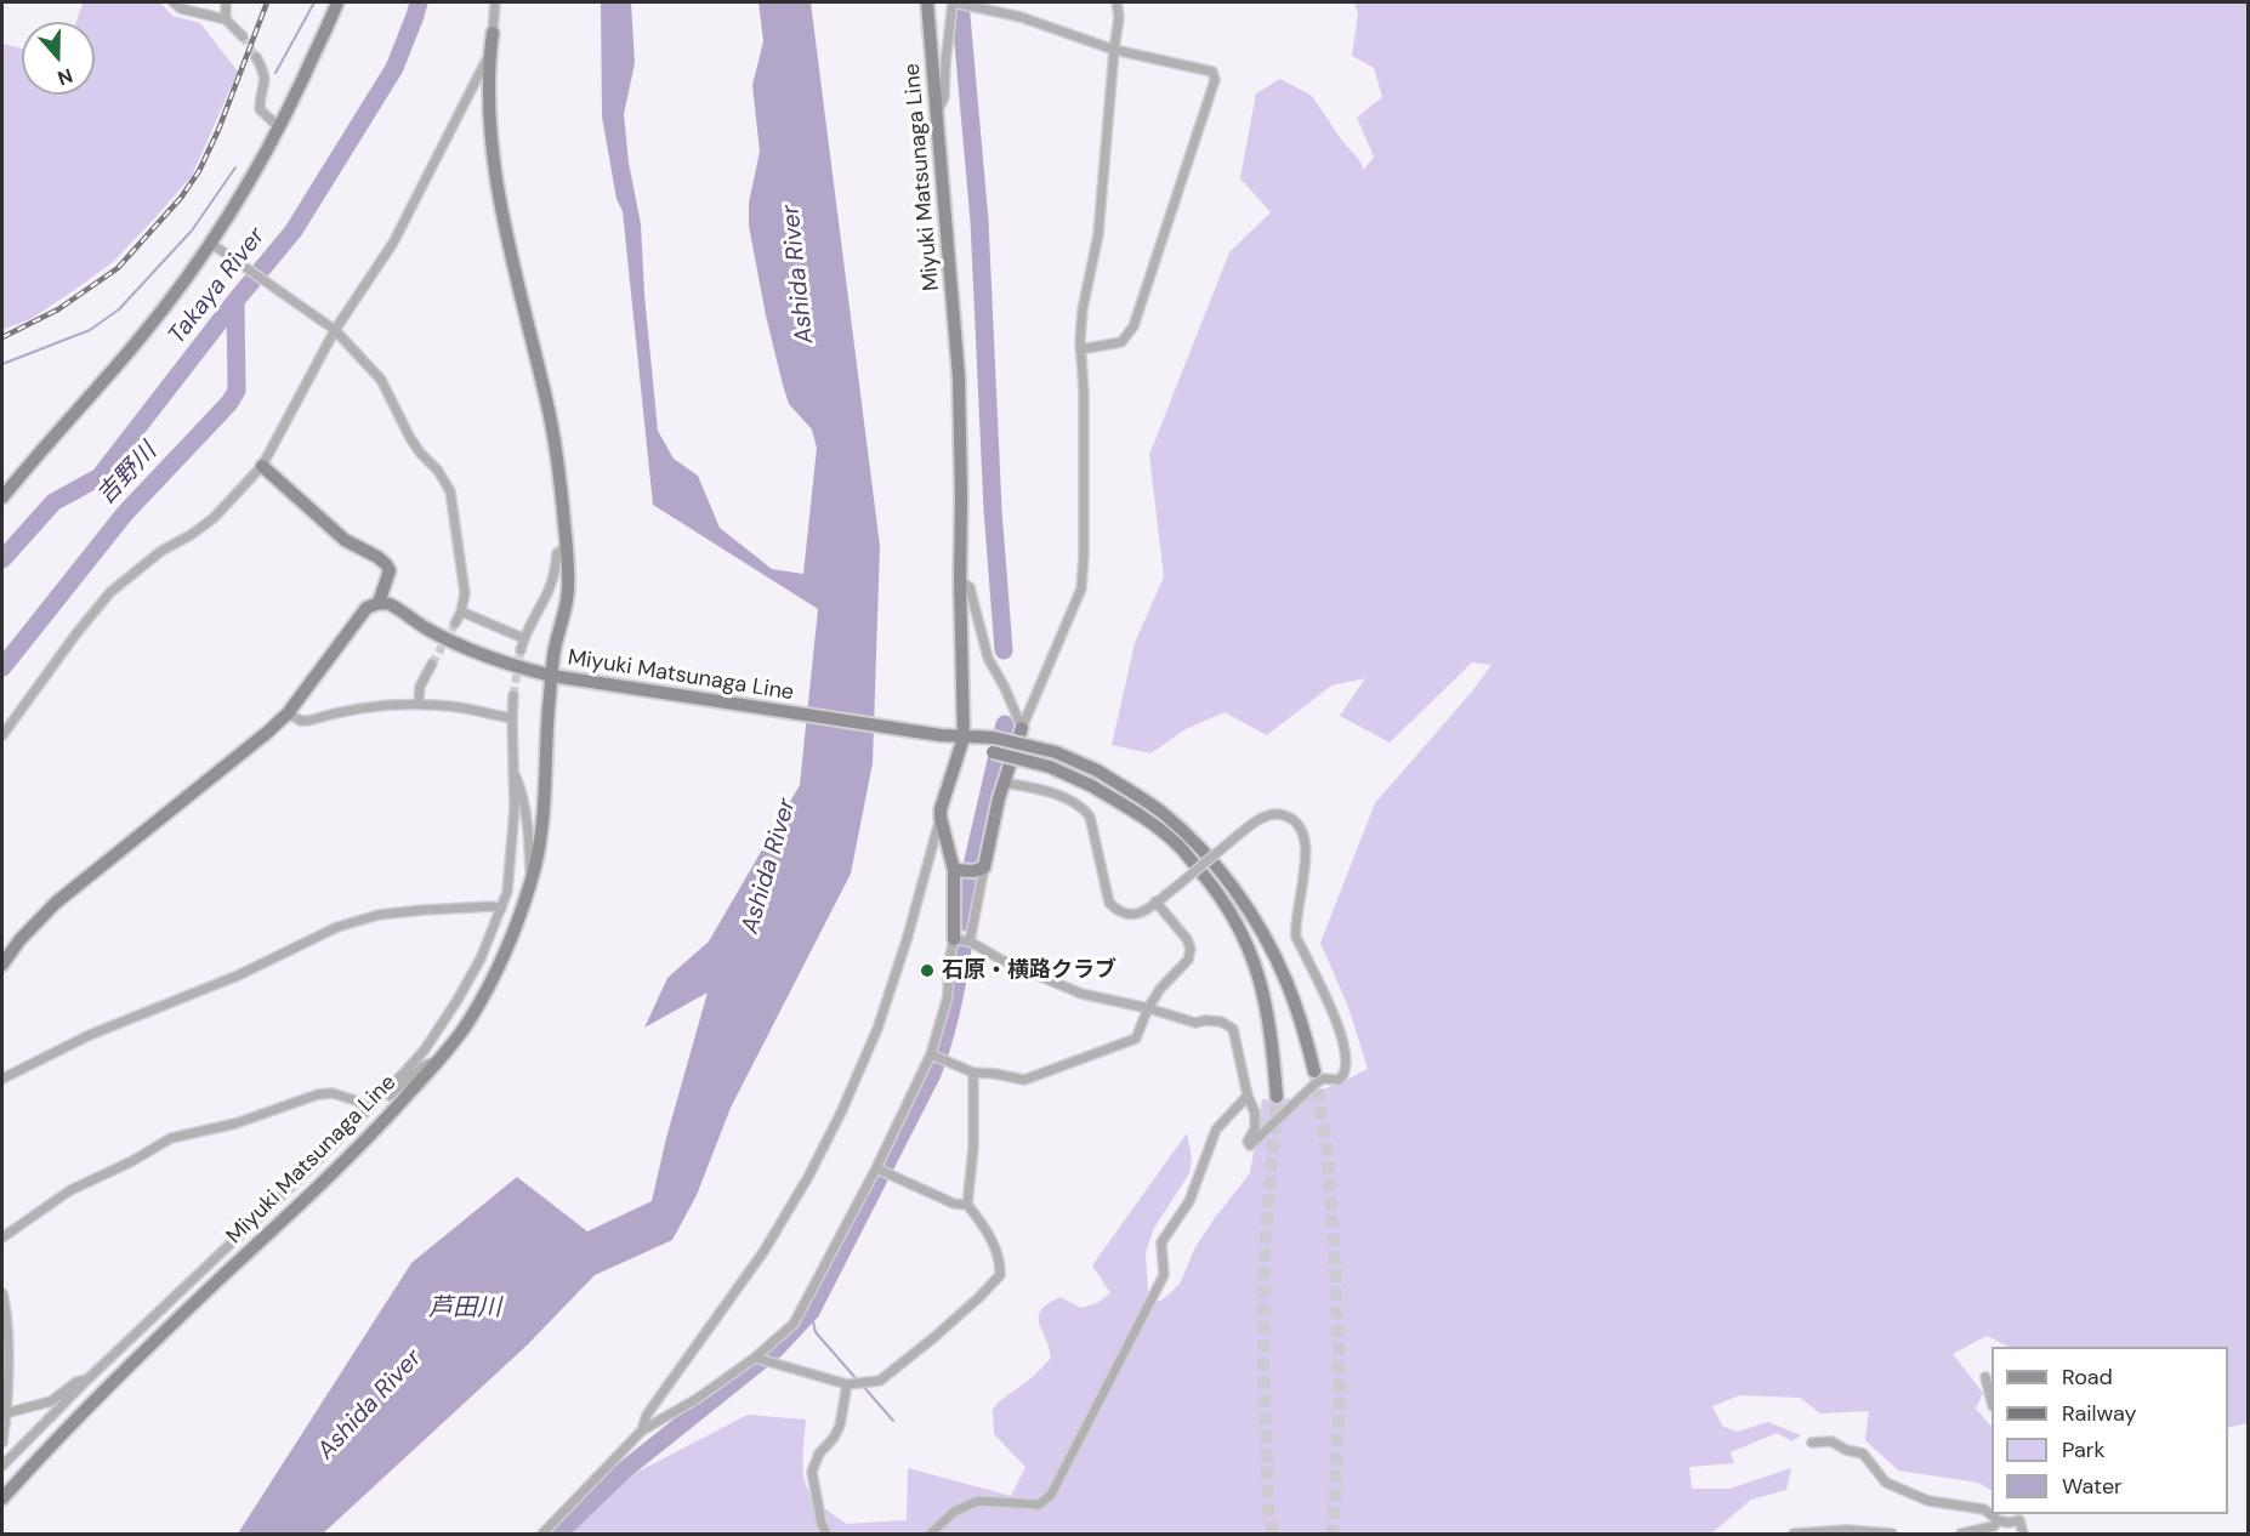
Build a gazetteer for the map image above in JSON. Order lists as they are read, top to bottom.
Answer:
{
  "streets": {
    "main road": ["Miyuki Matsunaga Line"]
  },
  "water": [
    "Ashida River",
    "Takaya River",
    "吉野川",
    "芦田川"
  ],
  "places": ["石原・横路クラブ"],
  "legend": [
    "Road",
    "Railway",
    "Park",
    "Water"
  ],
  "north": "bottom"
}
